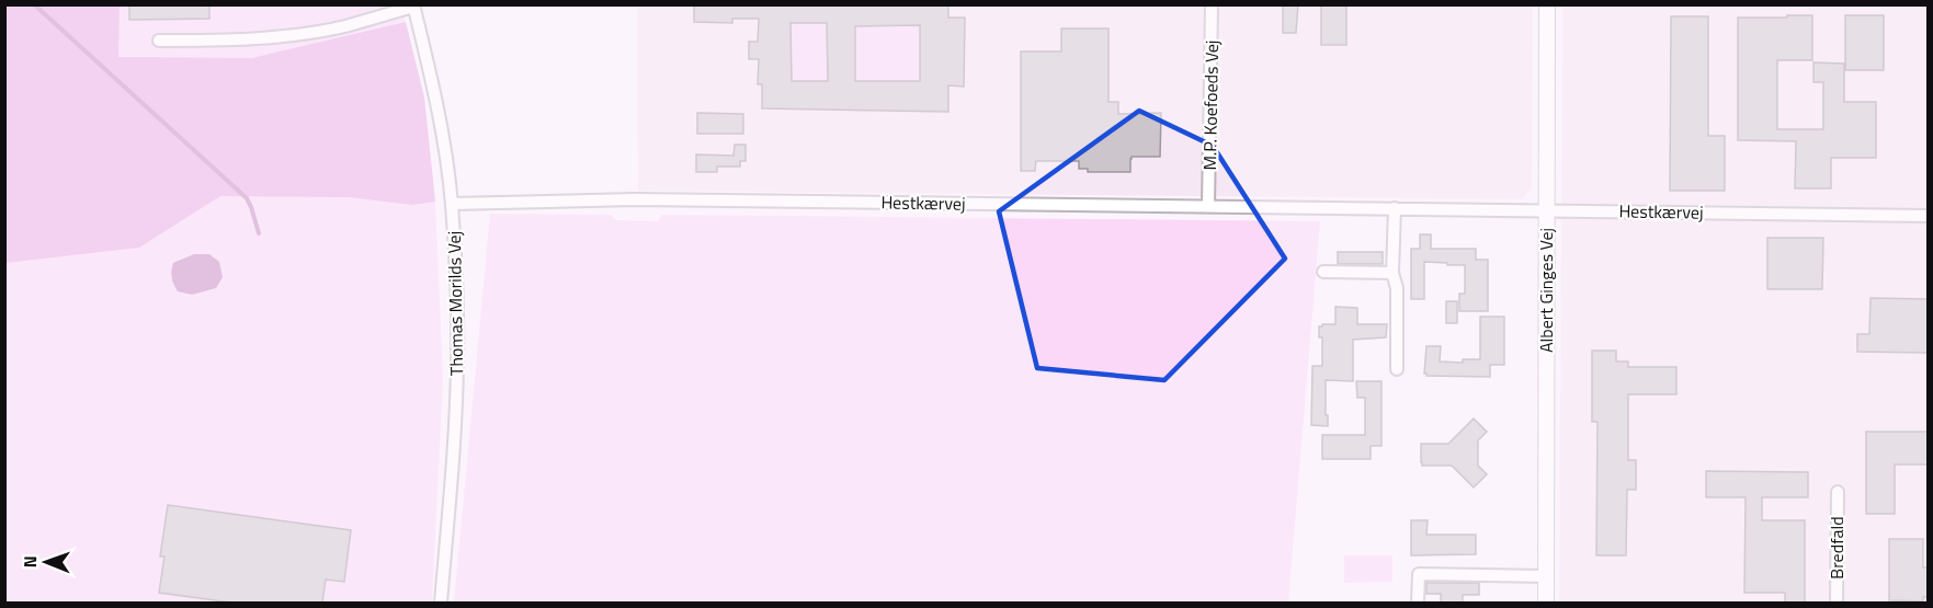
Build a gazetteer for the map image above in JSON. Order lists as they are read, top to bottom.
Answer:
{
  "streets": {
    "street": [
      "M.P. Koefoeds Vej",
      "Hestkærvej",
      "Albert Ginges Vej",
      "Thomas Morilds Vej",
      "Bredfald"
    ]
  },
  "crossings": [
    ["M.P. Koefoeds Vej", "Hestkærvej"],
    ["Hestkærvej", "Albert Ginges Vej"],
    ["Hestkærvej", "Thomas Morilds Vej"]
  ],
  "north": "left"
}
